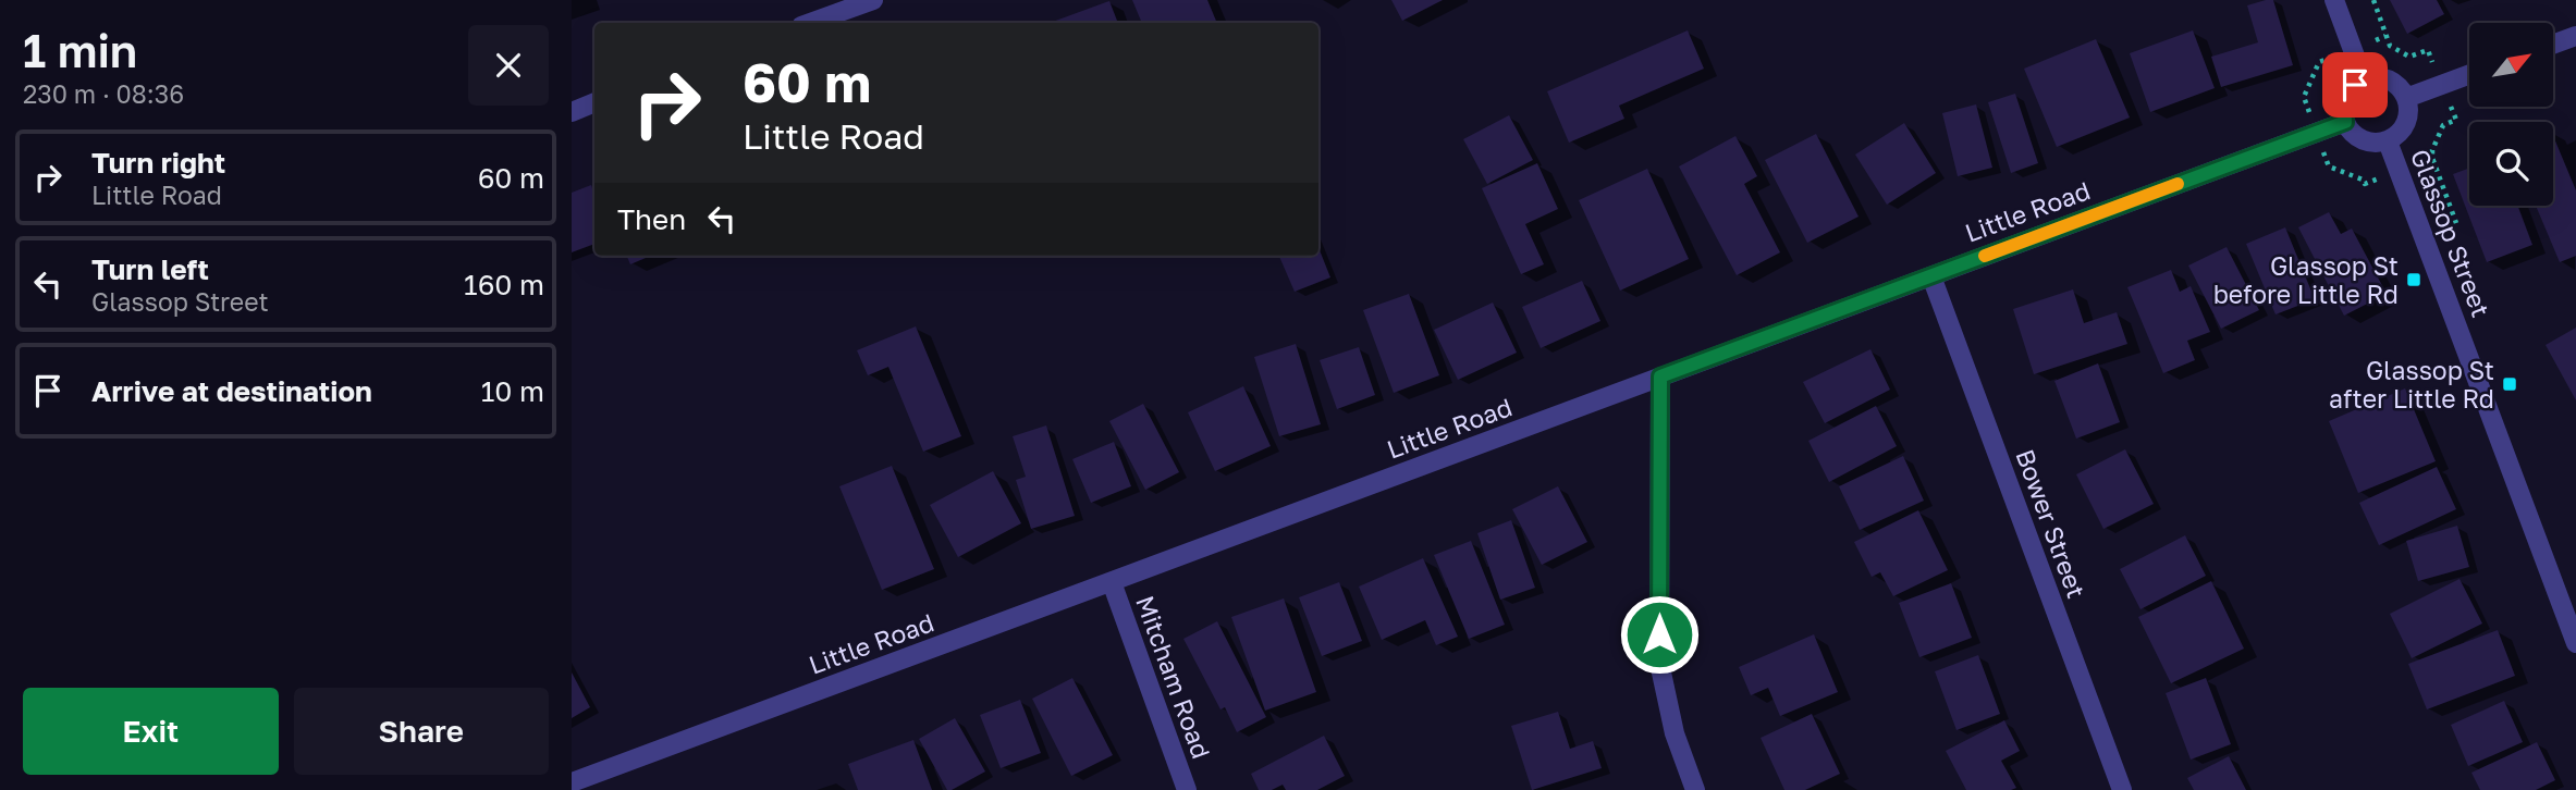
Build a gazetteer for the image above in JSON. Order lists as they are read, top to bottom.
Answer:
{
  "streets": {
    "street": [
      "Little Road",
      "Glassop Street",
      "Bower Street",
      "Mitcham Road"
    ]
  },
  "crossings": [
    ["Little Road", "Glassop Street"],
    ["Little Road", "Bower Street"],
    ["Little Road", "Mitcham Road"]
  ],
  "places": {
    "transit": ["Glassop St before Little Rd", "Glassop St after Little Rd"]
  },
  "north": "top right",
  "page": {
    "heading": ["1 min", "230 m · 08:36"],
    "turn": ["60 m", "Little Road"],
    "list": [
      {
        "name": "Turn right",
        "note": "Little Road",
        "value": "60 m"
      },
      {
        "name": "Turn left",
        "note": "Glassop Street",
        "value": "160 m"
      },
      {
        "name": "Arrive at destination",
        "value": "10 m"
      }
    ],
    "then": "Then",
    "buttons": ["Exit", "Share"]
  }
}
